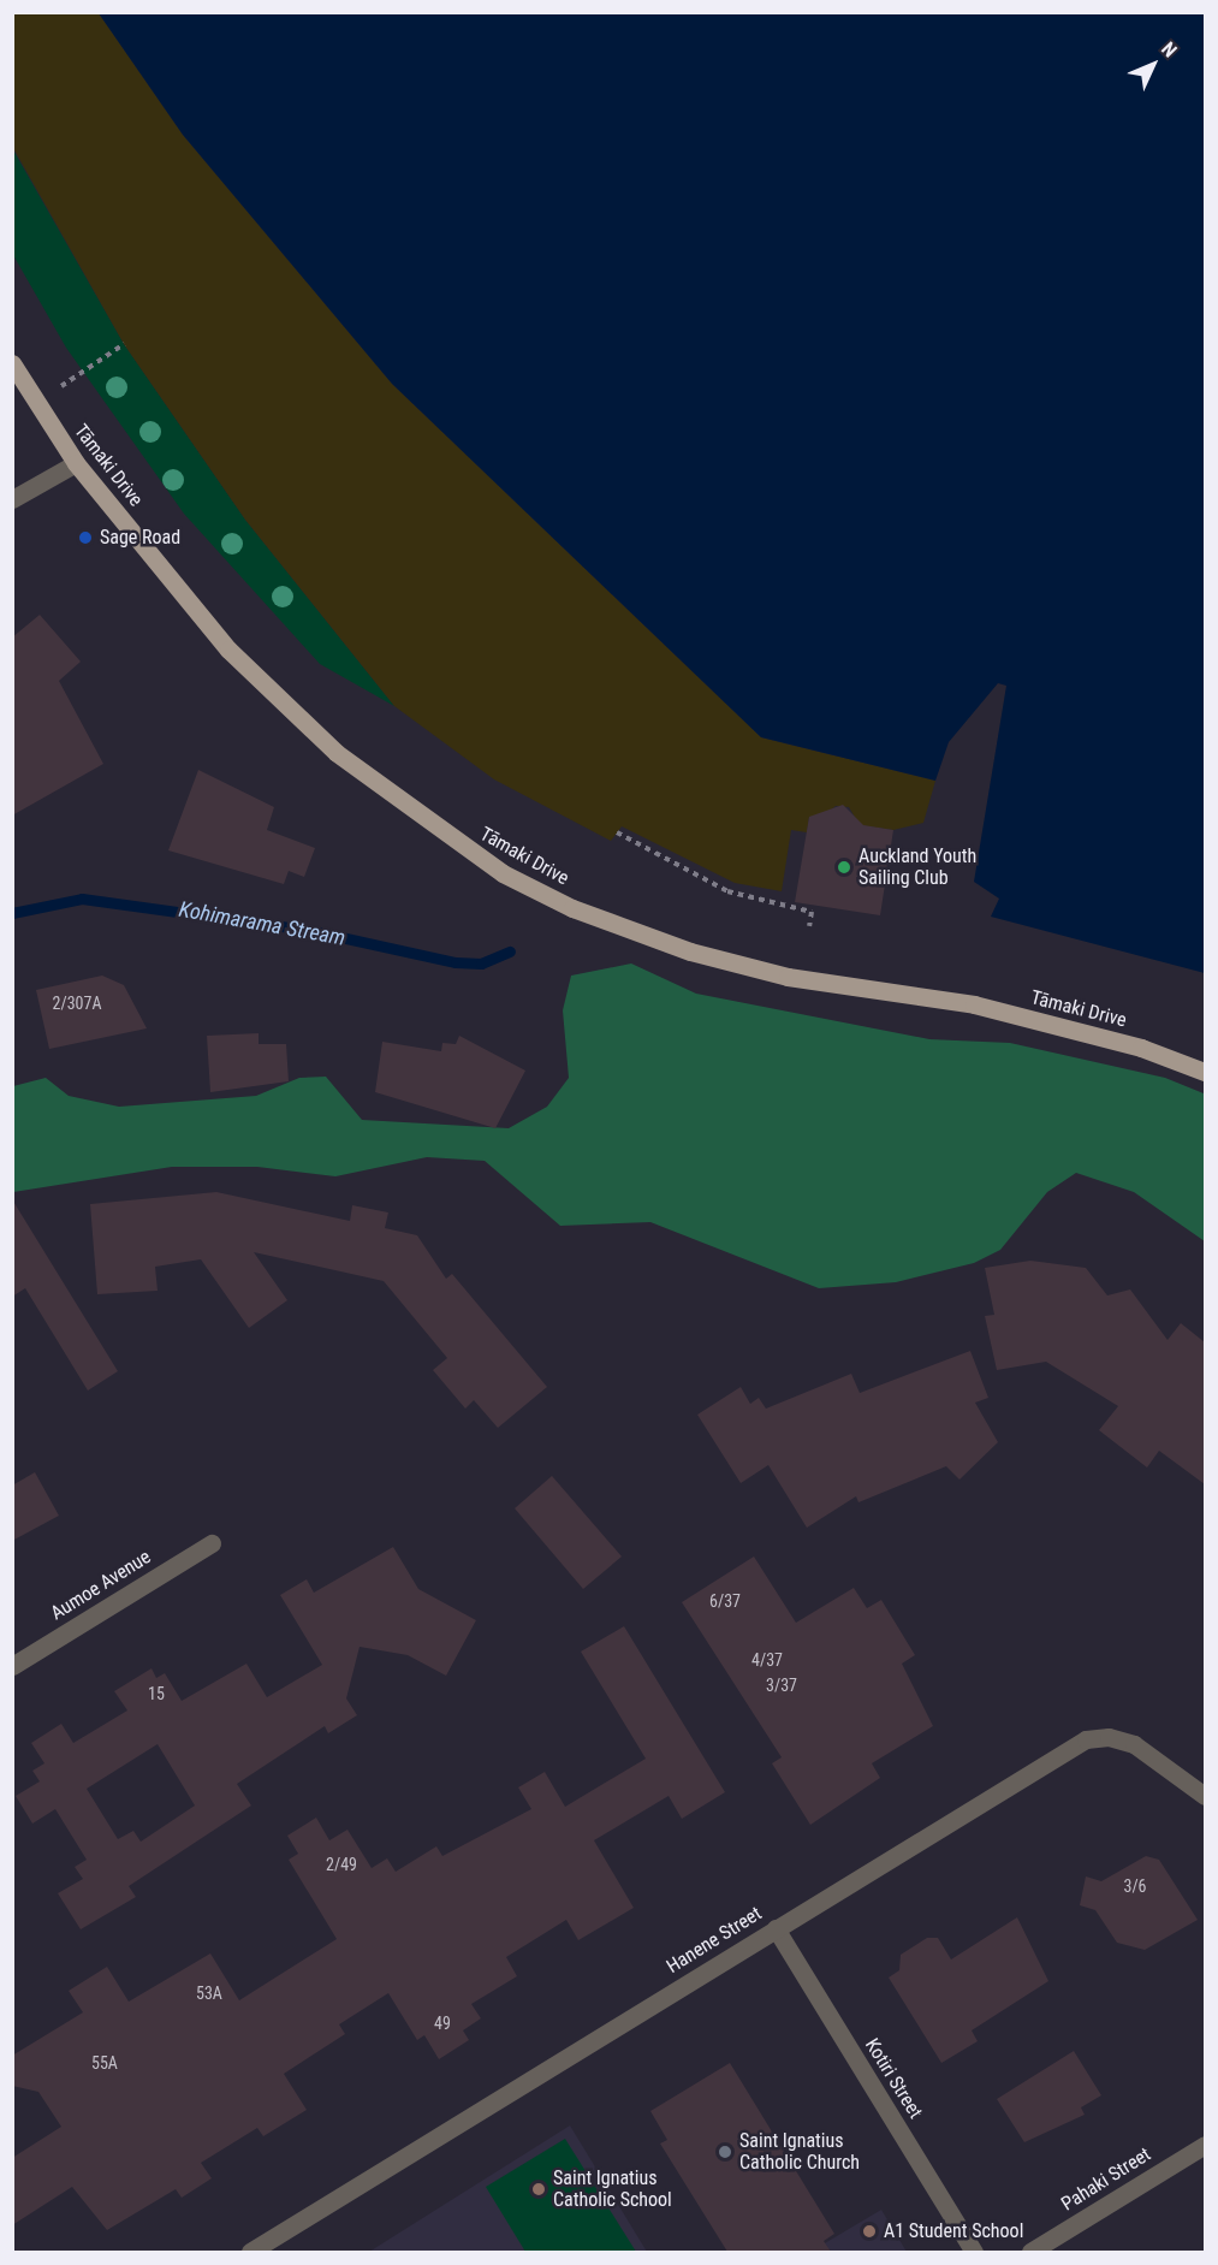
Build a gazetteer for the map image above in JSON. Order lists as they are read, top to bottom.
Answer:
{
  "streets": {
    "main road": ["Tāmaki Drive"],
    "street": [
      "Aumoe Avenue",
      "Hanene Street",
      "Kotiri Street",
      "Pahaki Street"
    ]
  },
  "crossings": [
    ["Hanene Street", "Kotiri Street"]
  ],
  "water": ["Kohimarama Stream"],
  "places": [
    "Sage Road",
    "Auckland Youth Sailing Club",
    "Saint Ignatius Catholic Church",
    "Saint Ignatius Catholic School",
    "A1 Student School"
  ],
  "house_numbers": [
    "2/307A",
    "6/37",
    "4/37",
    "3/37",
    "15",
    "2/49",
    "3/6",
    "53A",
    "49",
    "55A"
  ],
  "north": "top right"
}
